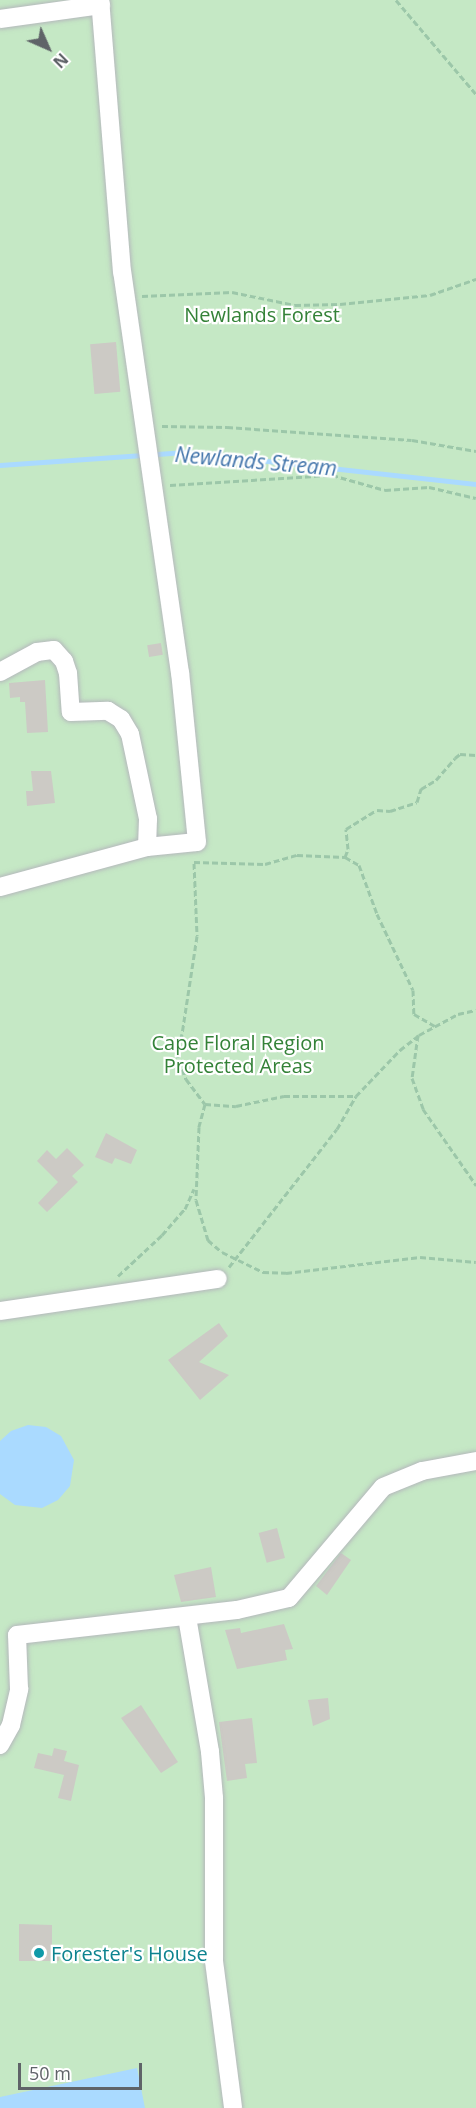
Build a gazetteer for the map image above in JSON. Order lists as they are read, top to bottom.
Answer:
{
  "water": ["Newlands Stream"],
  "parks": ["Newlands Forest", "Cape Floral Region Protected Areas"],
  "places": ["Forester's House"],
  "scale_bar": "50 m",
  "north": "bottom right"
}
